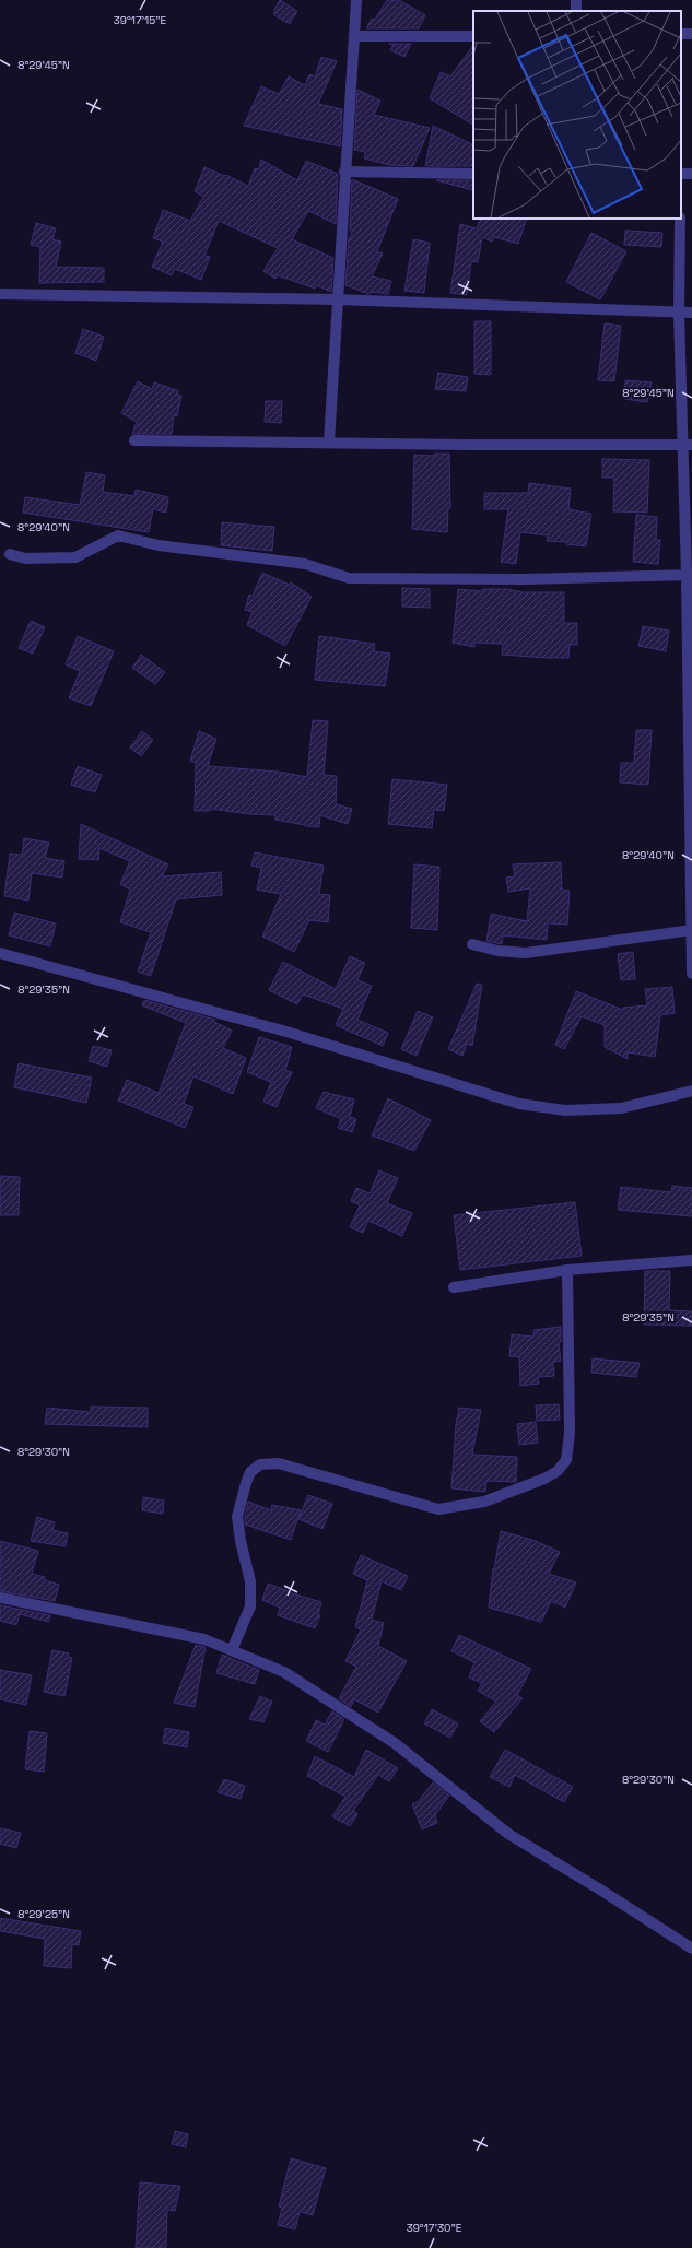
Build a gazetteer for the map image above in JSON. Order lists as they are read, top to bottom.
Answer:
{
  "coordinates": [
    "39°17'15\"E",
    "8°29'45\"N",
    "8°29'40\"N",
    "8°29'35\"N",
    "8°29'30\"N",
    "8°29'25\"N",
    "39°17'30\"E"
  ]
}
